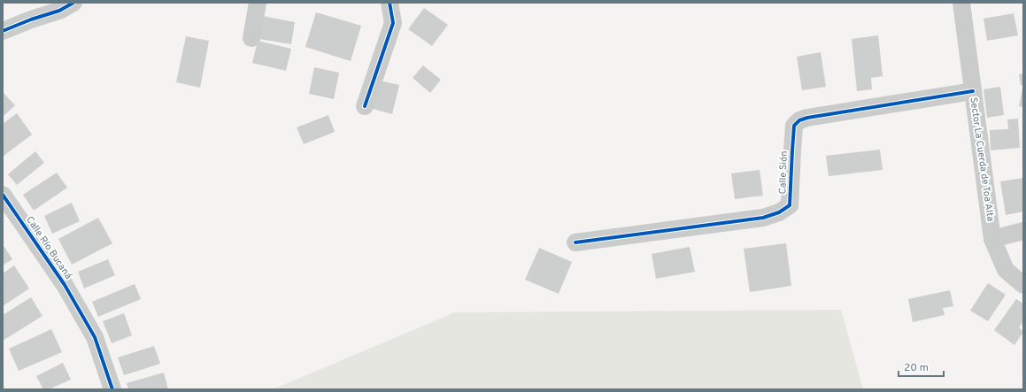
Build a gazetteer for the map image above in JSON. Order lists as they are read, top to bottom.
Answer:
{
  "streets": {
    "street": ["Sector La Cuerda de Toa Alta", "Calle Sión", "Calle Río Bucaná"]
  },
  "crossings": [
    ["Sector La Cuerda de Toa Alta", "Calle Sión"]
  ],
  "scale_bar": "20 m"
}
